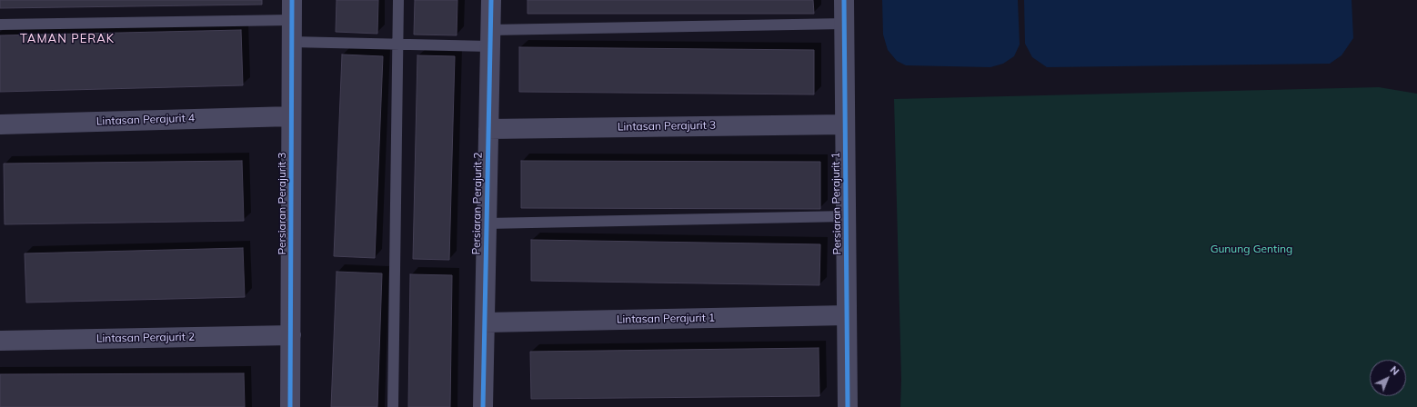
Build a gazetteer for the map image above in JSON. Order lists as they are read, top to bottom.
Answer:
{
  "streets": {
    "street": [
      "Lintasan Perajurit 4",
      "Lintasan Perajurit 3",
      "Persiaran Perajurit 3",
      "Persiaran Perajurit 2",
      "Persiaran Perajurit 1",
      "Lintasan Perajurit 1",
      "Lintasan Perajurit 2"
    ]
  },
  "crossings": [
    ["Lintasan Perajurit 4", "Persiaran Perajurit 3"],
    ["Lintasan Perajurit 3", "Persiaran Perajurit 2"],
    ["Lintasan Perajurit 3", "Persiaran Perajurit 1"],
    ["Persiaran Perajurit 3", "Lintasan Perajurit 2"],
    ["Persiaran Perajurit 2", "Lintasan Perajurit 1"],
    ["Persiaran Perajurit 1", "Lintasan Perajurit 1"]
  ],
  "districts": ["TAMAN PERAK"],
  "parks": ["Gunung Genting"],
  "north": "top right"
}
